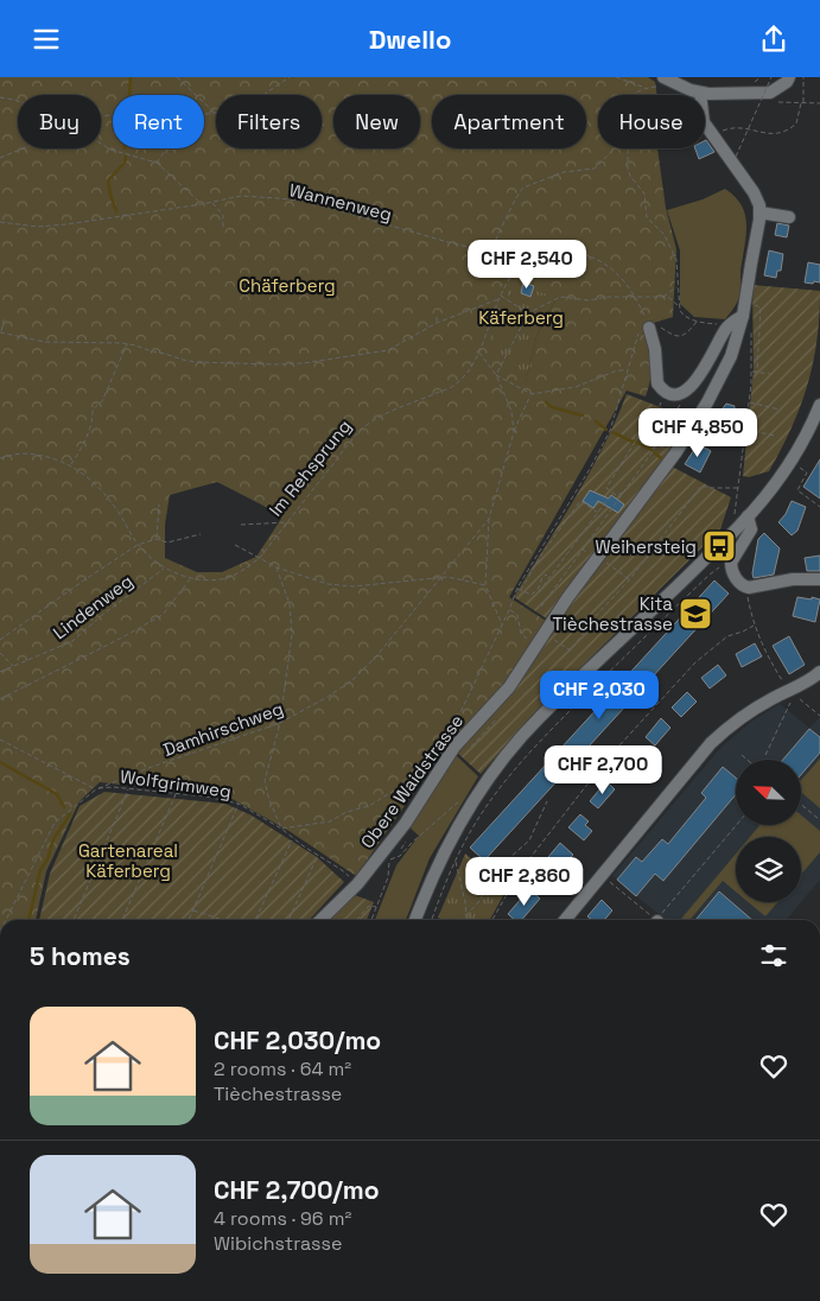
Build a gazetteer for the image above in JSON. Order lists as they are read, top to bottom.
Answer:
{
  "streets": {
    "street": ["Obere Waidstrasse"],
    "path": [
      "Wannenweg",
      "Im Rehsprung",
      "Lindenweg",
      "Damhirschweg",
      "Wolfgrimweg"
    ]
  },
  "crossings": [
    ["Wannenweg", "Im Rehsprung"],
    ["Im Rehsprung", "Lindenweg"],
    ["Im Rehsprung", "Damhirschweg"],
    ["Damhirschweg", "Wolfgrimweg"]
  ],
  "parks": ["Chäferberg", "Käferberg", "Gartenareal Käferberg"],
  "places": {
    "bus stop": ["Weihersteig"],
    "school or university": ["Kita Tièchestrasse"]
  },
  "north": "top left",
  "page": {
    "header": "Dwello",
    "chip": [
      "Buy",
      "Rent",
      "Filters",
      "New",
      "Apartment",
      "House"
    ],
    "price": [
      "CHF 2,540",
      "CHF 4,850",
      "CHF 2,030",
      "CHF 2,700",
      "CHF 2,860"
    ],
    "heading": "5 homes",
    "list": [
      {
        "name": "CHF 2,030/mo",
        "note": "2 rooms · 64 m² · Tièchestrasse"
      },
      {
        "name": "CHF 2,700/mo",
        "note": "4 rooms · 96 m² · Wibichstrasse"
      }
    ]
  }
}
